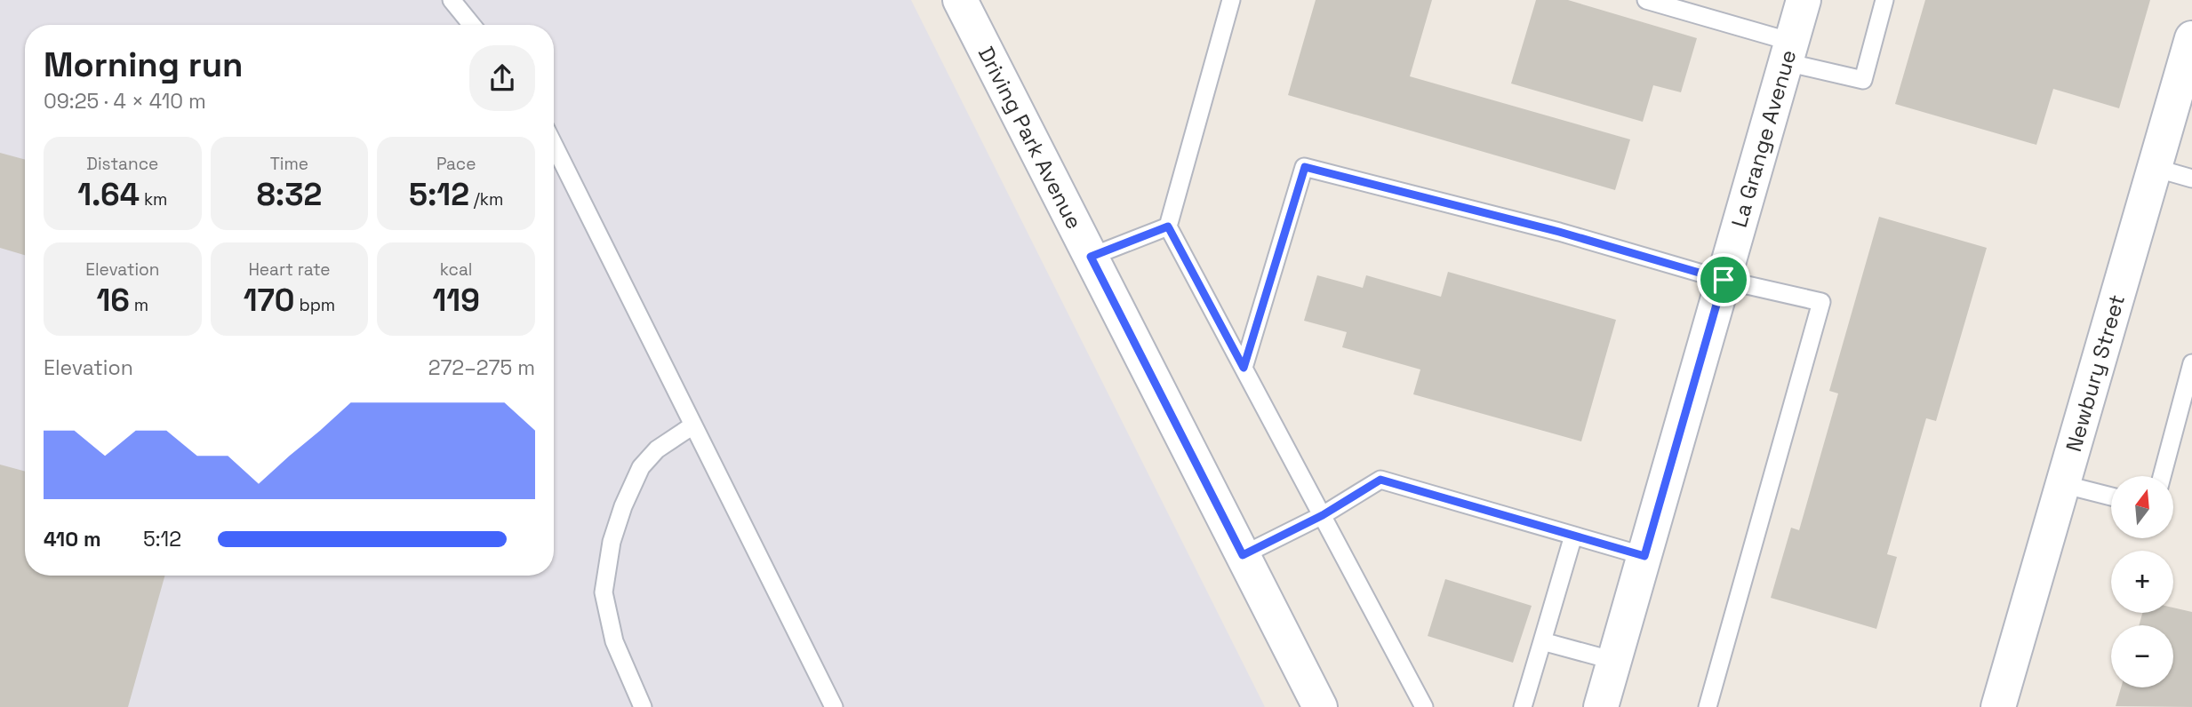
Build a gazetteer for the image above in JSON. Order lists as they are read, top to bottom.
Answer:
{
  "streets": {
    "street": ["Driving Park Avenue", "La Grange Avenue", "Newbury Street"]
  },
  "north": "top",
  "page": {
    "heading": ["Morning run", "09:25 · 4 × 410 m"],
    "stats": [
      ["Distance", "1.64 km"],
      ["Time", "8:32"],
      ["Pace", "5:12 /km"],
      ["Elevation", "16 m"],
      ["Heart rate", "170 bpm"],
      ["kcal", "119"]
    ],
    "chart": ["Elevation", "272–275 m"],
    "map_buttons": ["+", "−"],
    "list": [
      {
        "name": "410 m",
        "note": "5:12"
      }
    ]
  }
}
